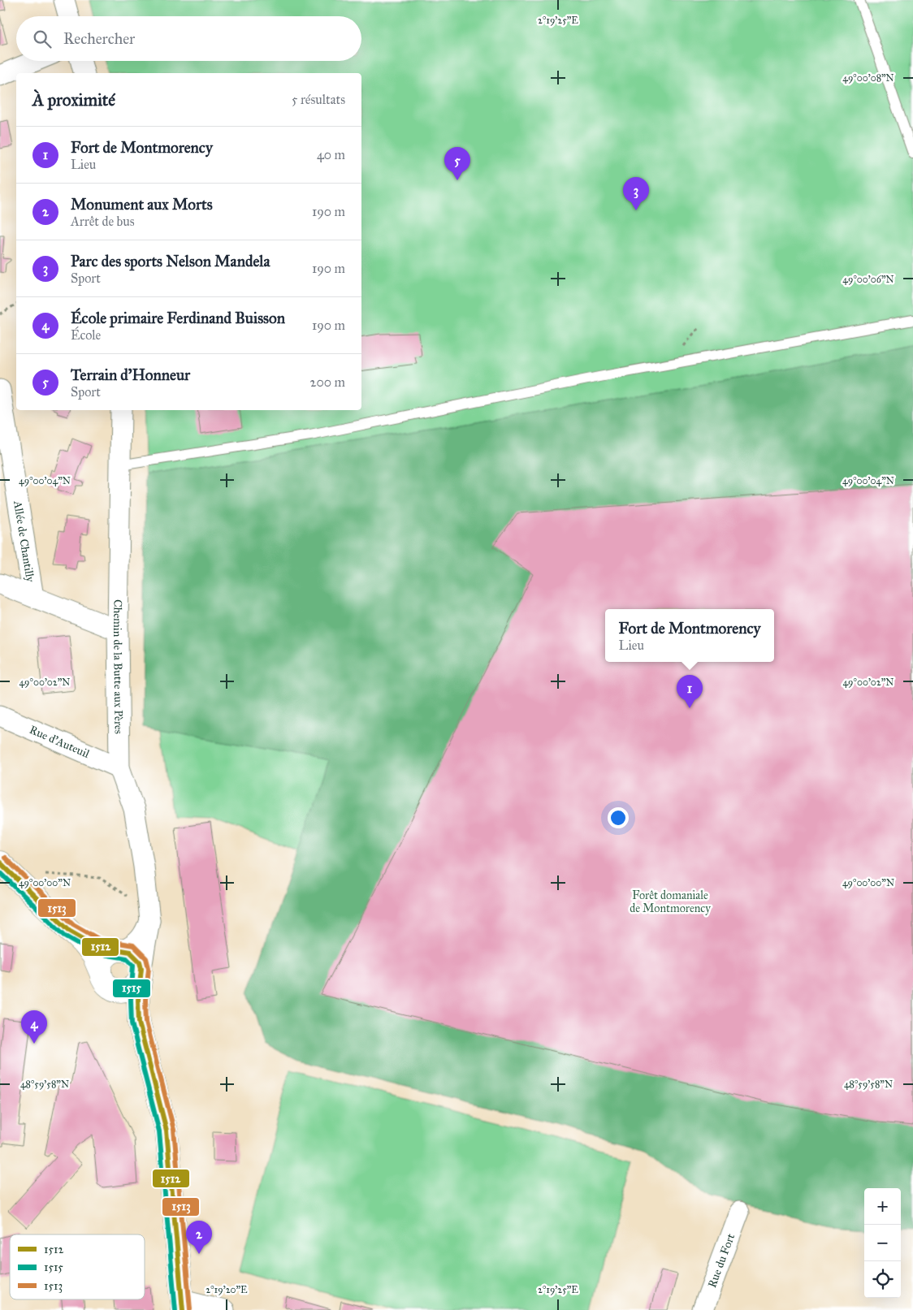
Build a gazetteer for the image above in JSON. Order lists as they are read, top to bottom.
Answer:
{
  "streets": {
    "street": [
      "Allée de Chantilly",
      "Chemin de la Butte aux Pères",
      "Rue d'Auteuil",
      "Rue du Fort"
    ]
  },
  "crossings": [
    ["Chemin de la Butte aux Pères", "Rue d'Auteuil"]
  ],
  "parks": ["Forêt domaniale de Montmorency"],
  "lines": ["transit line 1513", "transit line 1512", "transit line 1515"],
  "legend": ["1512", "1515", "1513"],
  "page": {
    "search": "Rechercher",
    "heading": ["À proximité", "5 résultats"],
    "list": [
      {
        "mark": "1",
        "name": "Fort de Montmorency",
        "note": "Lieu",
        "value": "40 m"
      },
      {
        "mark": "2",
        "name": "Monument aux Morts",
        "note": "Arrêt de bus",
        "value": "190 m"
      },
      {
        "mark": "3",
        "name": "Parc des sports Nelson Mandela",
        "note": "Sport",
        "value": "190 m"
      },
      {
        "mark": "4",
        "name": "École primaire Ferdinand Buisson",
        "note": "École",
        "value": "190 m"
      },
      {
        "mark": "5",
        "name": "Terrain d'Honneur",
        "note": "Sport",
        "value": "200 m"
      }
    ],
    "pins": [
      "5",
      "3",
      "1",
      "4",
      "2"
    ],
    "popup": ["Fort de Montmorency", "Lieu"],
    "map_buttons": ["+", "−"]
  },
  "coordinates": [
    "2°19'25\"E",
    "49°00'08\"N",
    "49°00'06\"N",
    "49°00'04\"N",
    "49°00'02\"N",
    "49°00'00\"N",
    "48°59'58\"N",
    "2°19'20\"E"
  ]
}
